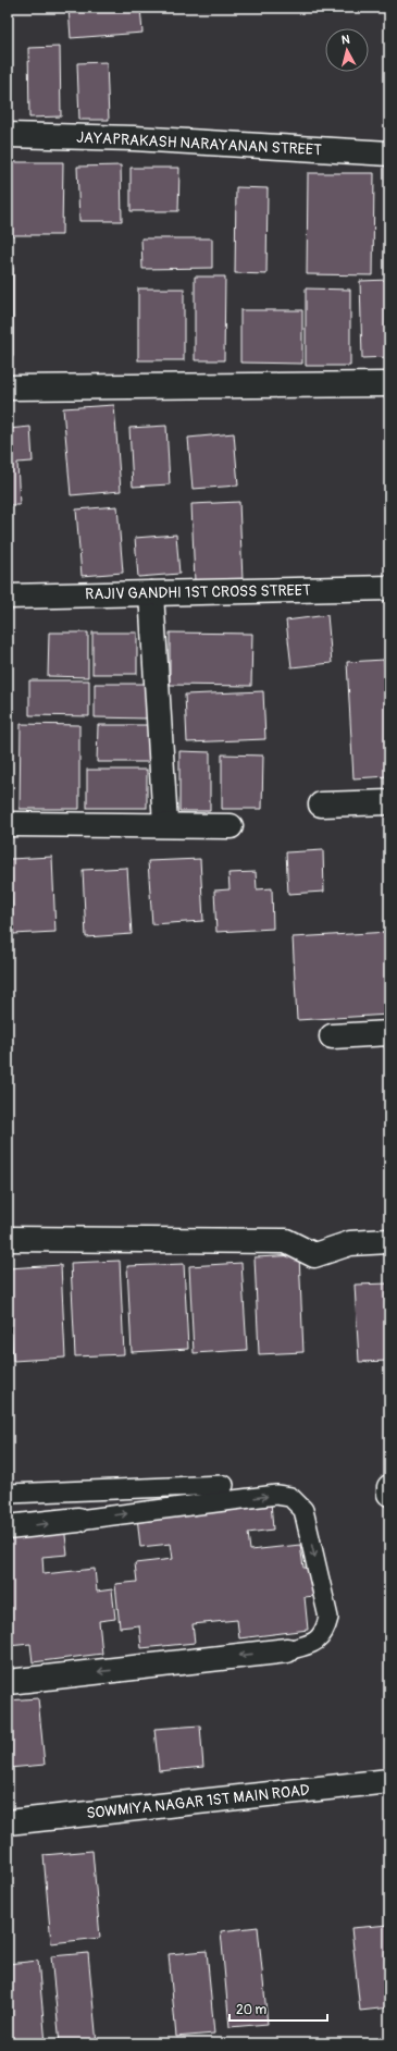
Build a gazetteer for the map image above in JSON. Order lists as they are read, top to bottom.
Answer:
{
  "streets": {
    "street": ["JAYAPRAKASH NARAYANAN STREET", "RAJIV GANDHI 1ST CROSS STREET", "SOWMIYA NAGAR 1ST MAIN ROAD"]
  },
  "scale_bar": "20 m",
  "north": "top"
}
